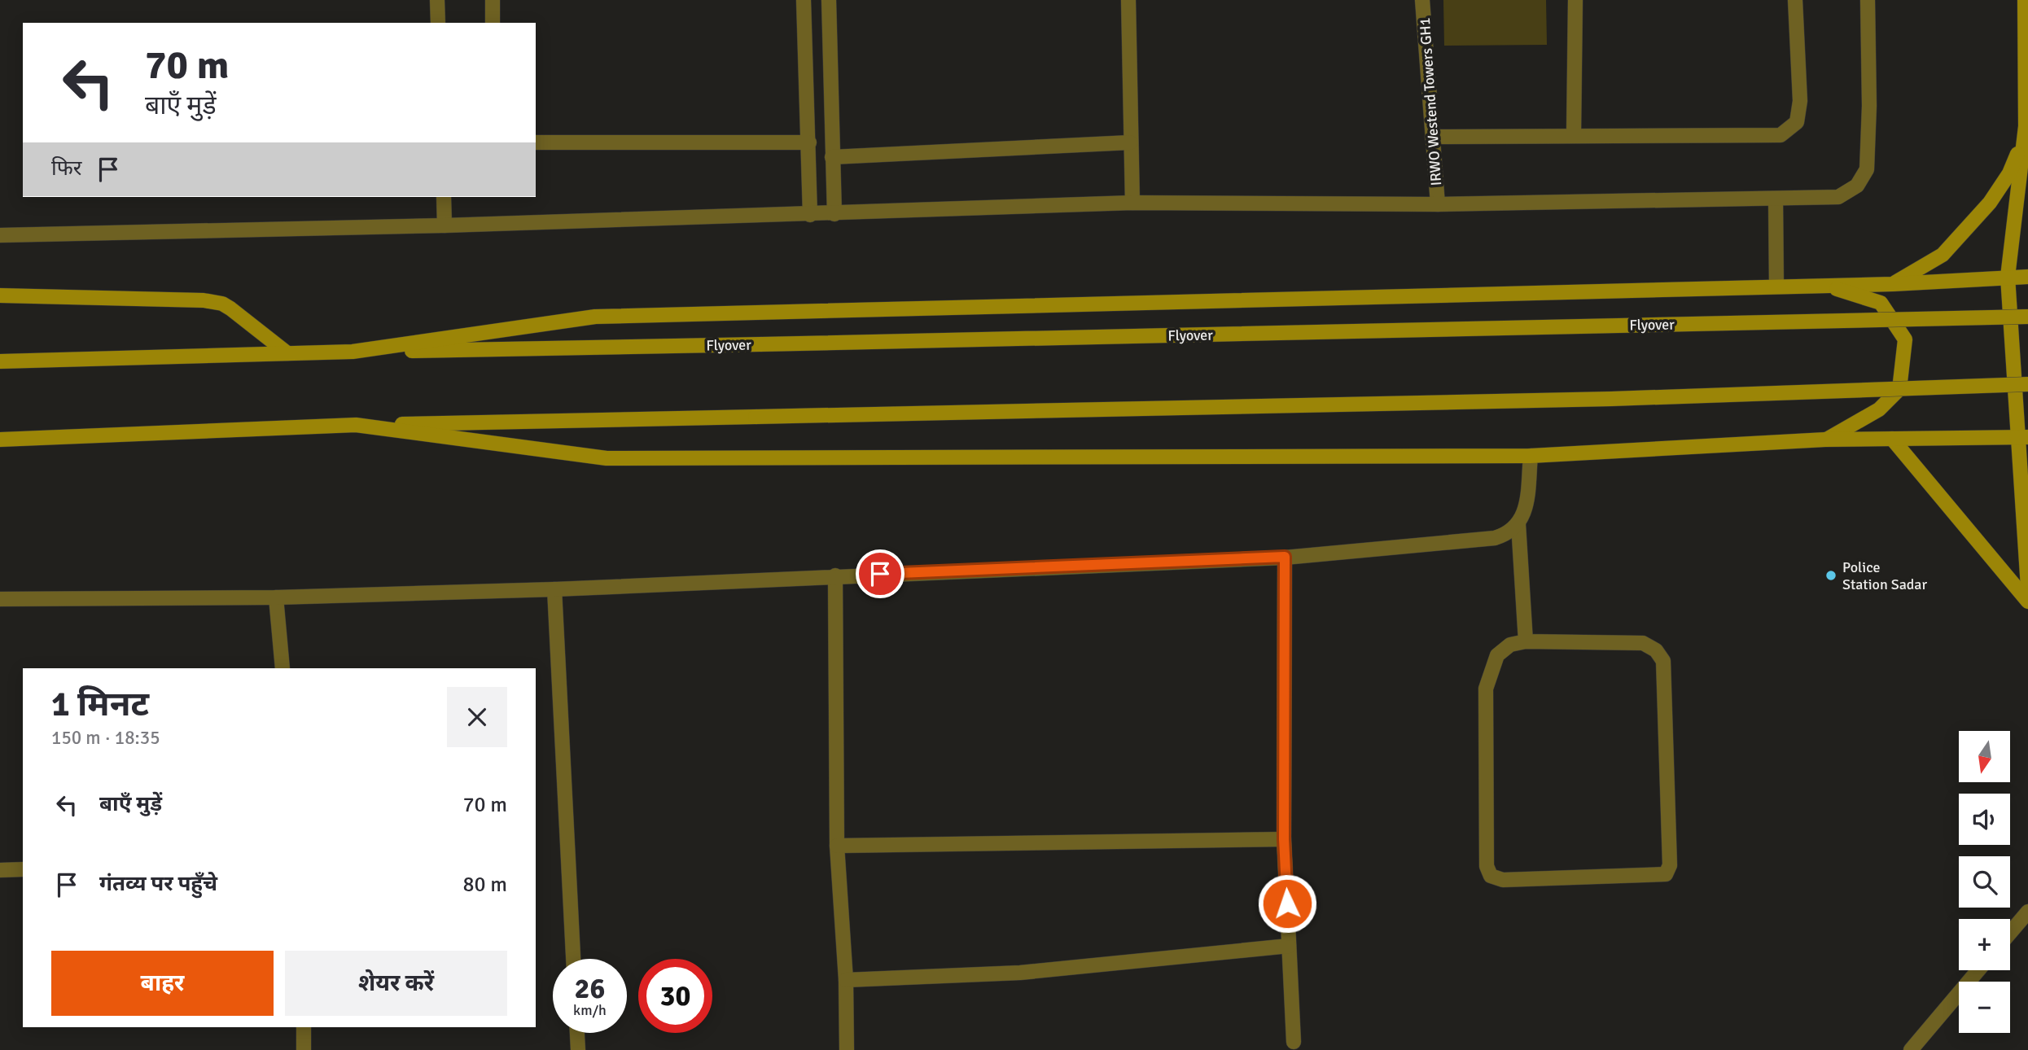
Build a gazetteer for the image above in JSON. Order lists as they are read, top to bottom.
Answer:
{
  "streets": {
    "main road": ["Flyover"],
    "street": ["IRWO Westend Towers GH1"]
  },
  "places": ["Police Station Sadar"],
  "north": "bottom",
  "page": {
    "turn": ["70 m", "बाएँ मुड़ें"],
    "then": "फिर",
    "heading": ["1 मिनट", "150 m · 18:35"],
    "map_buttons": ["+", "−"],
    "list": [
      {
        "name": "बाएँ मुड़ें",
        "value": "70 m"
      },
      {
        "name": "गंतव्य पर पहुँचे",
        "value": "80 m"
      }
    ],
    "buttons": ["बाहर", "शेयर करें"],
    "speed": "26 km/h",
    "limit": "30"
  }
}
